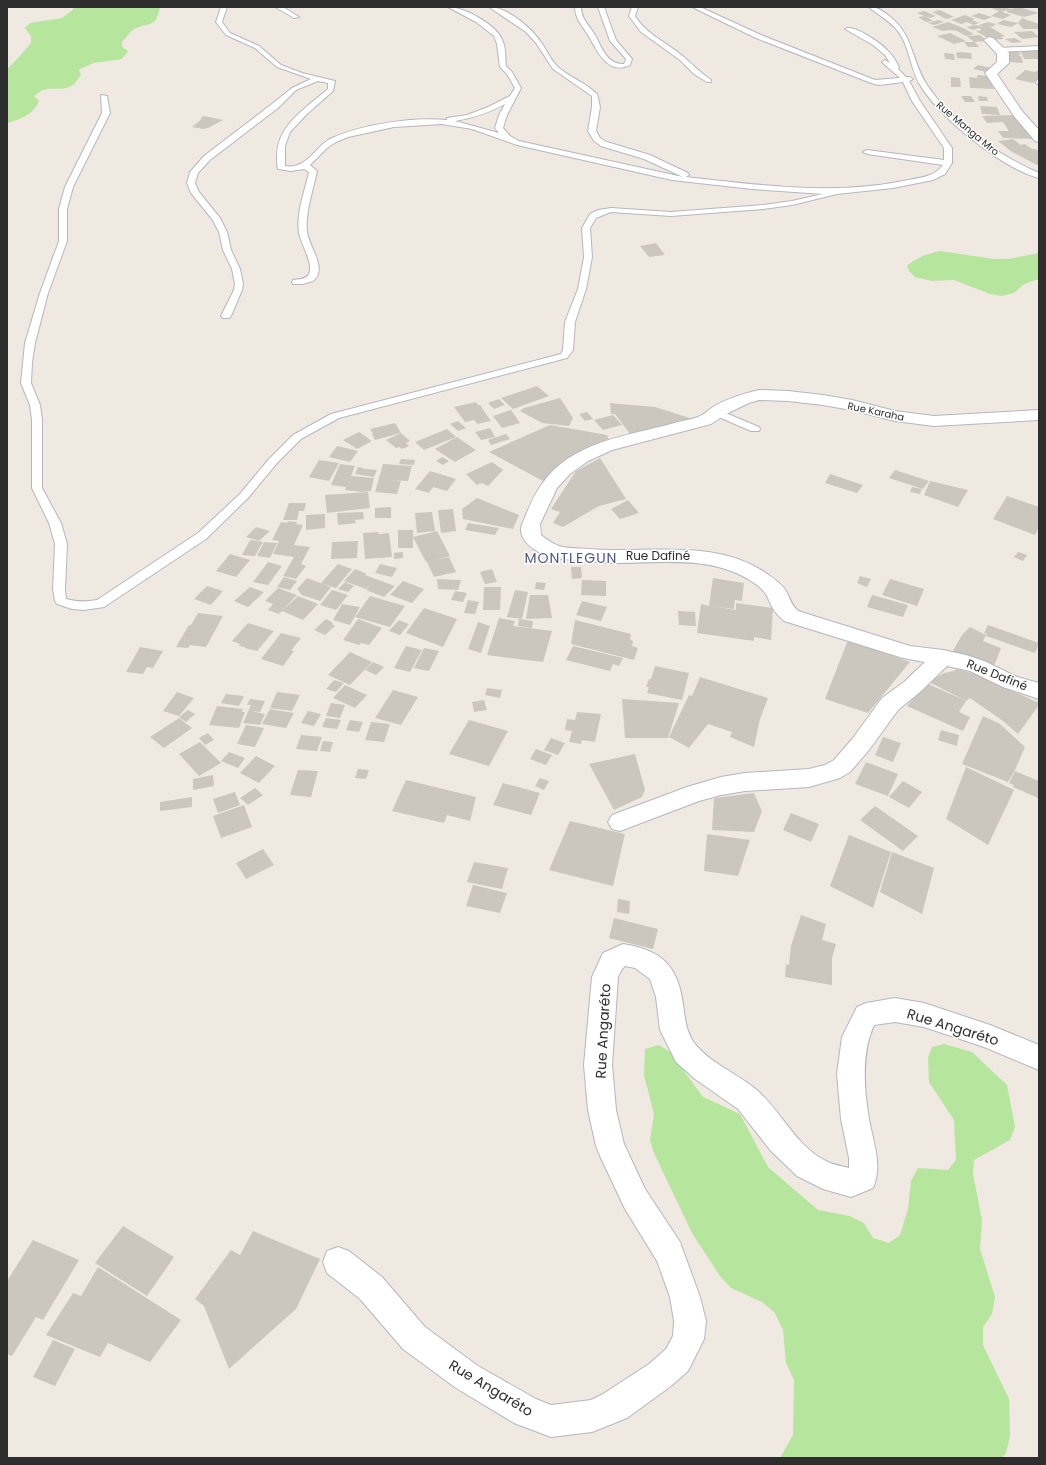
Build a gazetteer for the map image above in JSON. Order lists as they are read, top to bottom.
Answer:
{
  "streets": {
    "street": ["Rue Karaha", "Rue Dafiné", "Rue Angaréto"],
    "lane": ["Rue Manga Mro"]
  },
  "crossings": [
    ["Rue Karaha", "Rue Dafiné"]
  ],
  "districts": ["MONTLEGUN"]
}
